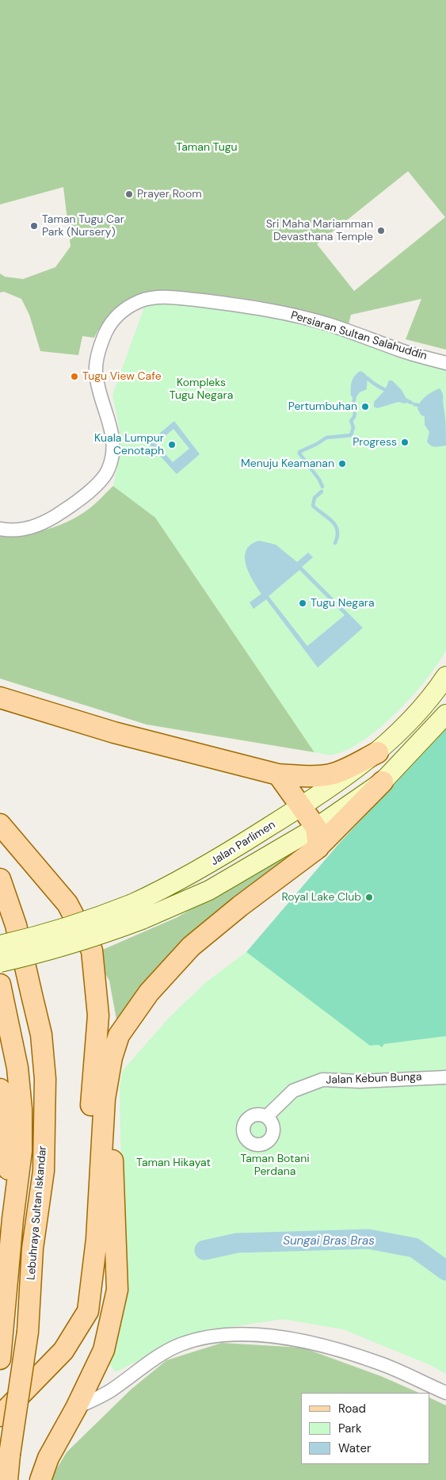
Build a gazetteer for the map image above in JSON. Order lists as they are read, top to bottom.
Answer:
{
  "streets": {
    "main road": ["Lebuhraya Sultan Iskandar"],
    "street": ["Persiaran Sultan Salahuddin", "Jalan Parlimen", "Jalan Kebun Bunga"]
  },
  "water": ["Sungai Bras Bras"],
  "parks": [
    "Taman Tugu",
    "Kompleks Tugu Negara",
    "Taman Botani Perdana",
    "Taman Hikayat"
  ],
  "places": [
    "Prayer Room",
    "Taman Tugu Car Park (Nursery)",
    "Sri Maha Mariamman Devasthana Temple",
    "Tugu View Cafe",
    "Pertumbuhan",
    "Progress",
    "Kuala Lumpur Cenotaph",
    "Menuju Keamanan",
    "Tugu Negara",
    "Royal Lake Club"
  ],
  "legend": ["Road", "Park", "Water"]
}
